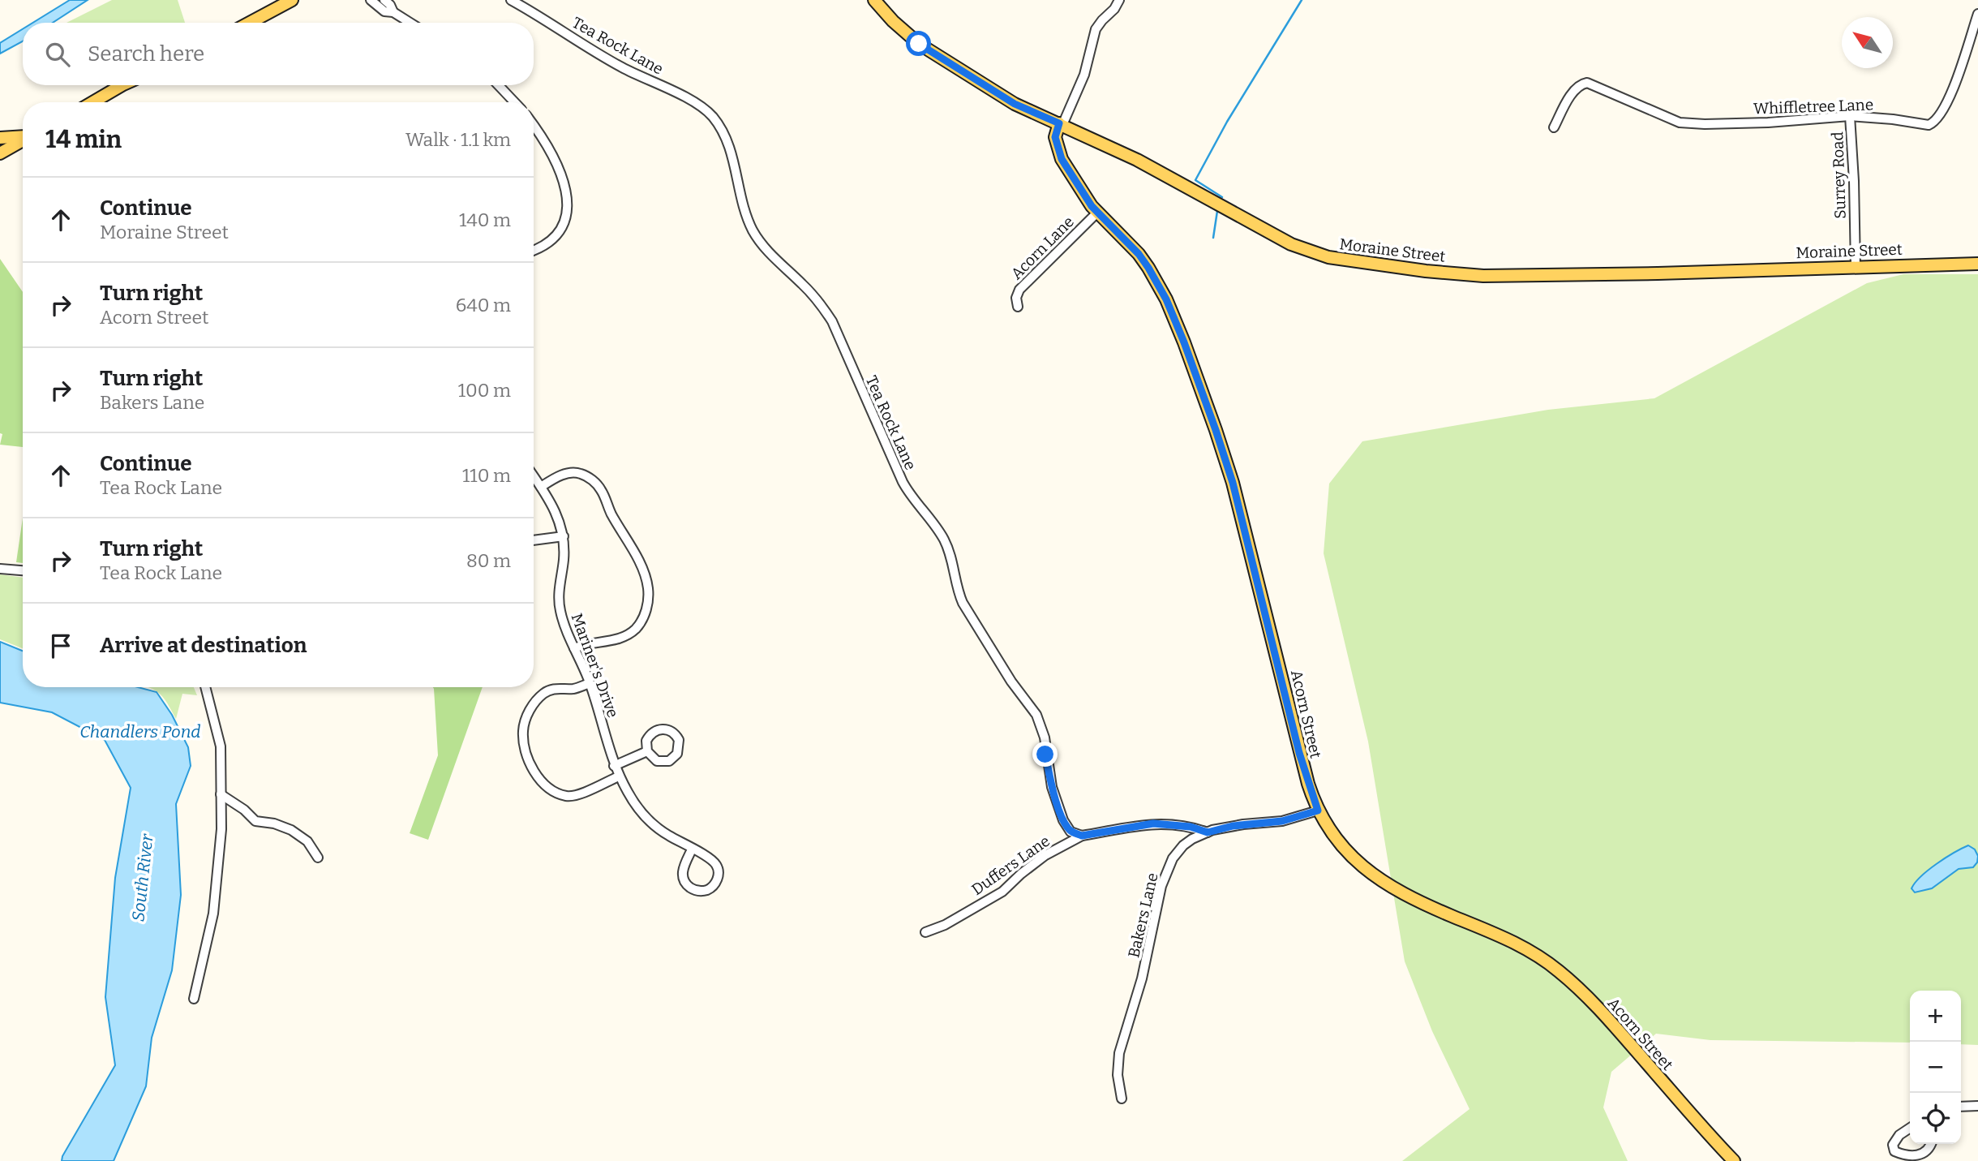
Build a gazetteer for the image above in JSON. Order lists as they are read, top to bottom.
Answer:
{
  "streets": {
    "main road": ["Moraine Street", "Acorn Street"],
    "street": [
      "Tea Rock Lane",
      "Whiffletree Lane",
      "Surrey Road",
      "Acorn Lane",
      "Mariner's Drive",
      "Duffers Lane",
      "Bakers Lane"
    ]
  },
  "crossings": [
    ["Tea Rock Lane", "Duffers Lane"],
    ["Whiffletree Lane", "Surrey Road"],
    ["Surrey Road", "Moraine Street"],
    ["Acorn Lane", "Acorn Street"],
    ["Moraine Street", "Acorn Street"],
    ["Acorn Street", "Bakers Lane"]
  ],
  "water": ["Chandlers Pond", "South River"],
  "north": "top left",
  "page": {
    "search": "Search here",
    "heading": ["14 min", "Walk · 1.1 km"],
    "list": [
      ["Continue", "Moraine Street", "140 m"],
      ["Turn right", "Acorn Street", "640 m"],
      ["Turn right", "Bakers Lane", "100 m"],
      ["Continue", "Tea Rock Lane", "110 m"],
      ["Turn right", "Tea Rock Lane", "80 m"],
      "Arrive at destination"
    ],
    "map_buttons": ["+", "−"]
  }
}
